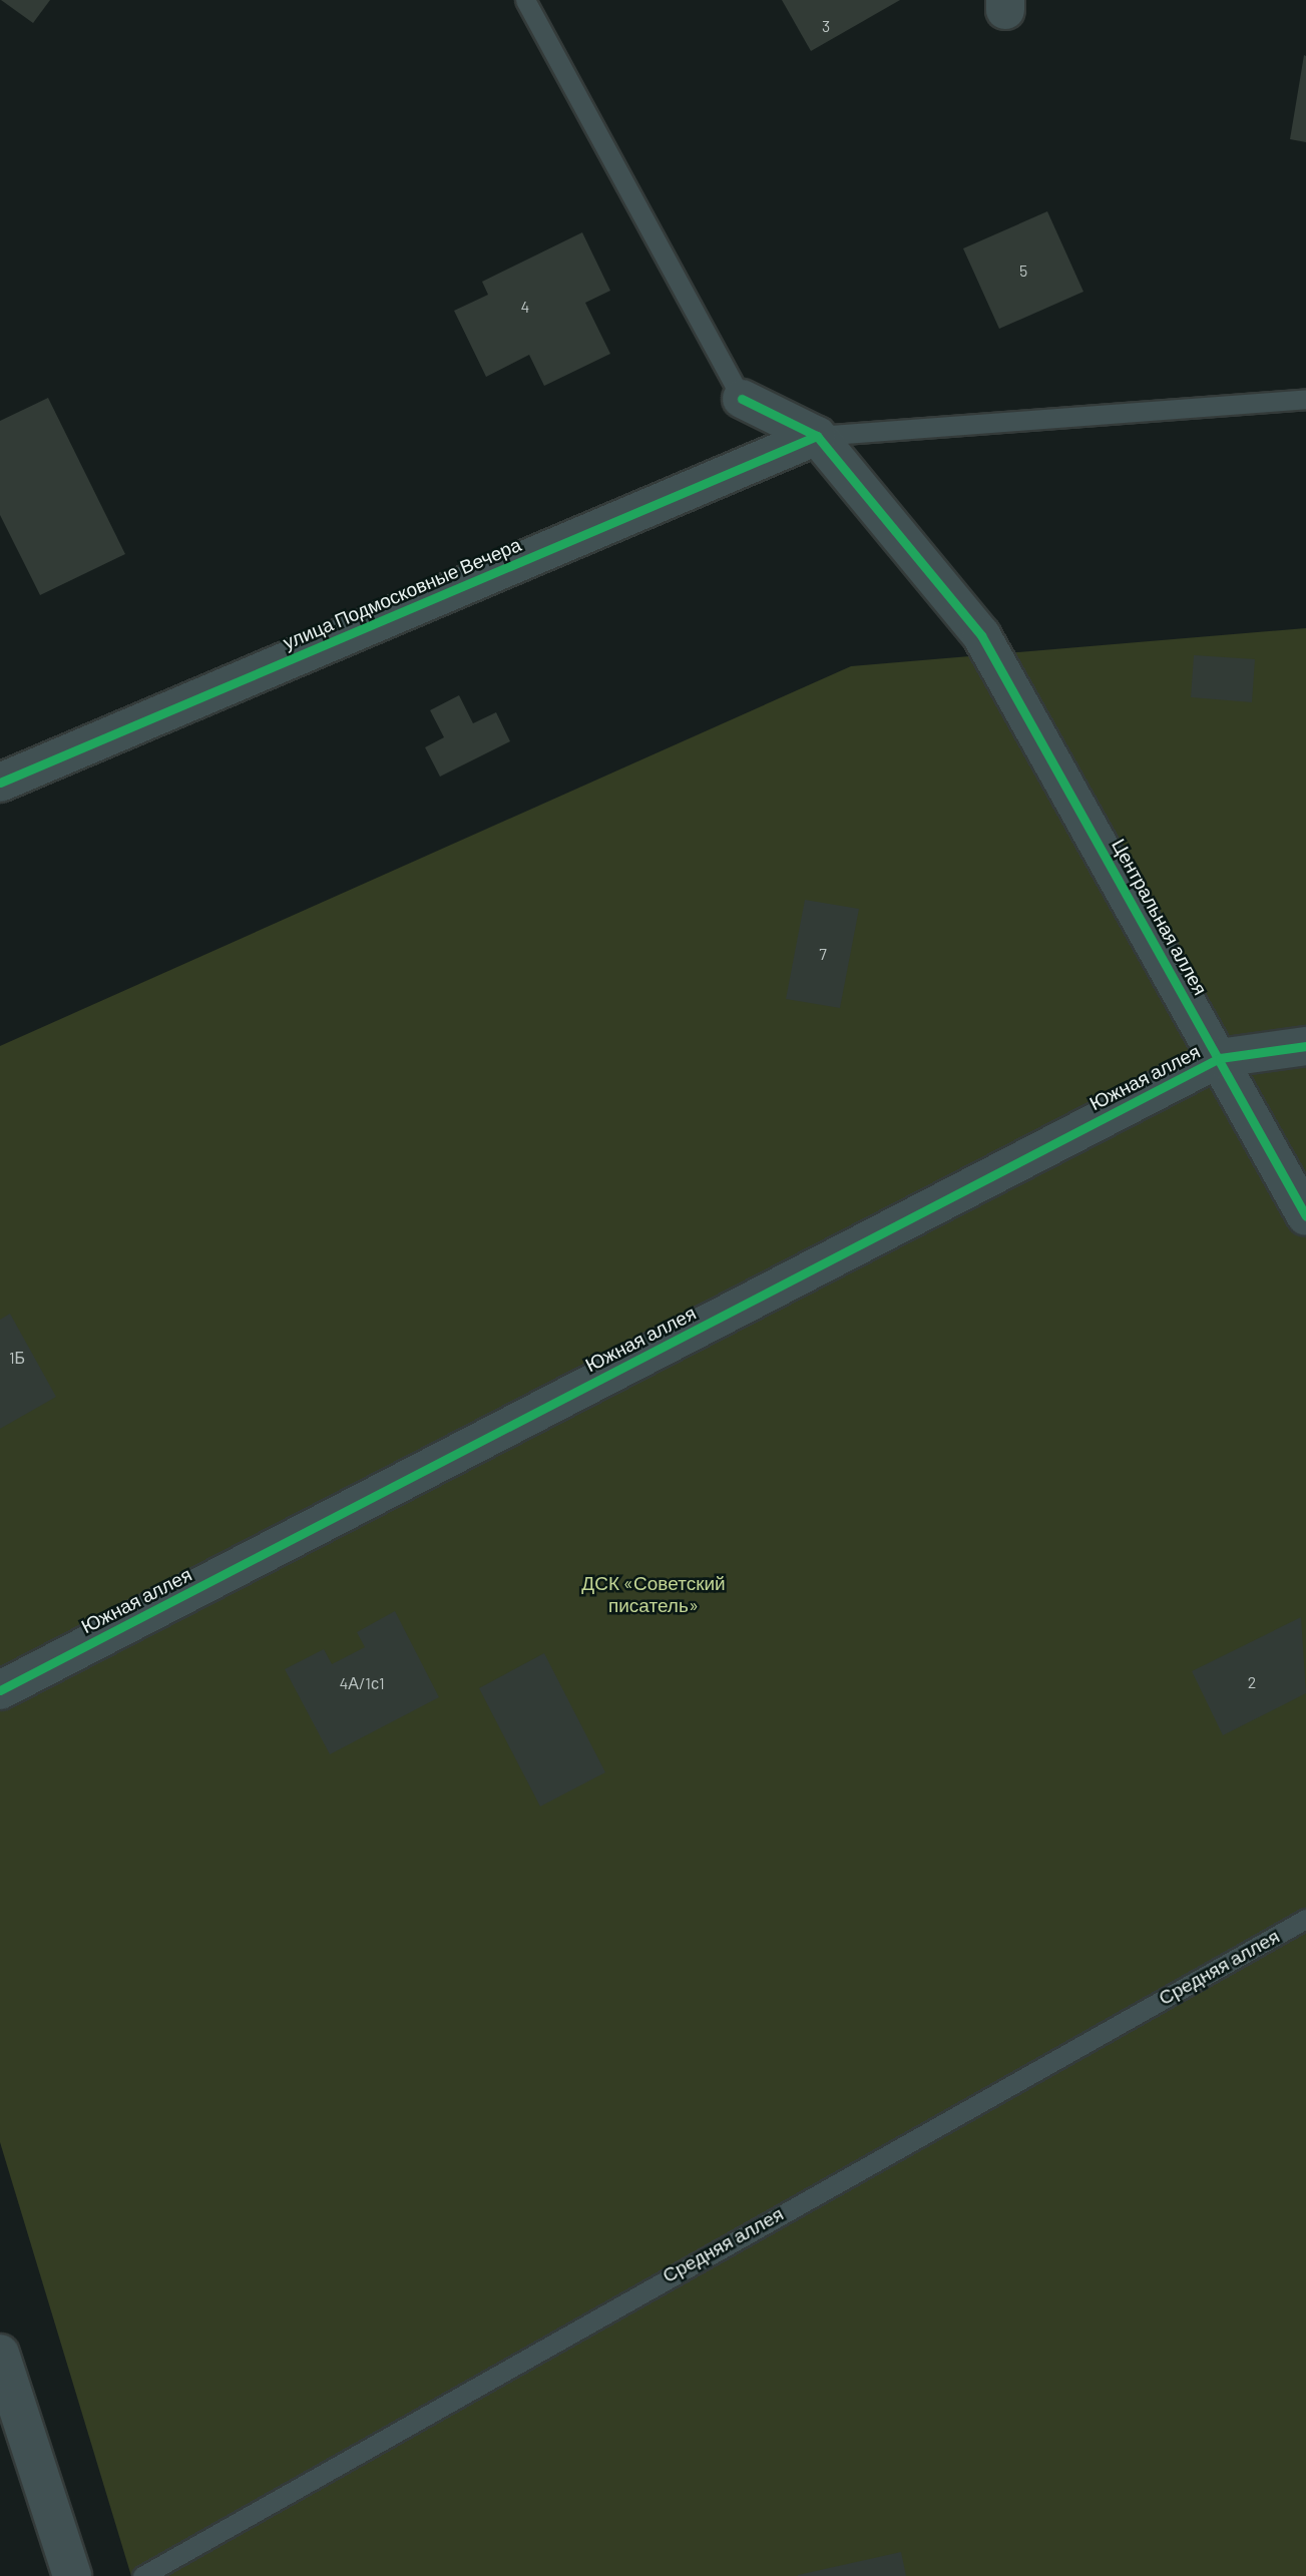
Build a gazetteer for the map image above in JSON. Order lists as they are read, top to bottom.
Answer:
{
  "streets": {
    "street": ["улица Подмосковные Вечера", "Центральная аллея", "Южная аллея"],
    "lane": ["Средняя аллея"]
  },
  "crossings": [
    ["улица Подмосковные Вечера", "Центральная аллея"],
    ["Центральная аллея", "Южная аллея"]
  ],
  "parks": ["ДСК «Советский писатель»"],
  "house_numbers": [
    "3",
    "5",
    "4",
    "7",
    "1Б",
    "2",
    "4А/1с1"
  ]
}
